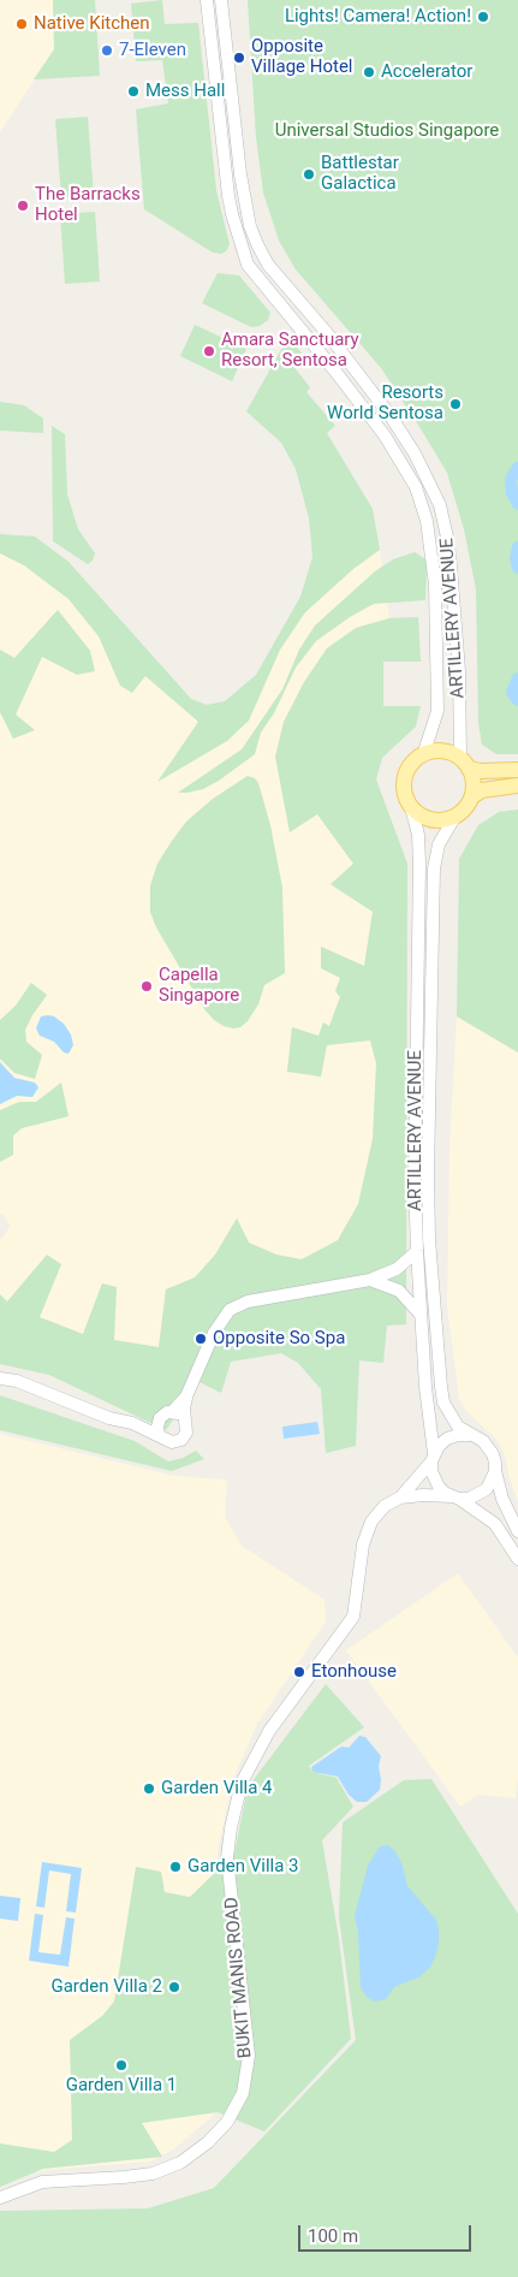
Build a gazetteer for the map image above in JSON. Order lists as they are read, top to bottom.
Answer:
{
  "streets": {
    "street": ["ARTILLERY AVENUE", "BUKIT MANIS ROAD"]
  },
  "parks": ["Universal Studios Singapore"],
  "places": [
    "Lights! Camera! Action!",
    "Native Kitchen",
    "7-Eleven",
    "Opposite Village Hotel",
    "Accelerator",
    "Mess Hall",
    "Battlestar Galactica",
    "The Barracks Hotel",
    "Amara Sanctuary Resort, Sentosa",
    "Resorts World Sentosa",
    "Capella Singapore",
    "Opposite So Spa",
    "Etonhouse",
    "Garden Villa 4",
    "Garden Villa 3",
    "Garden Villa 2",
    "Garden Villa 1"
  ],
  "scale_bar": "100 m"
}
